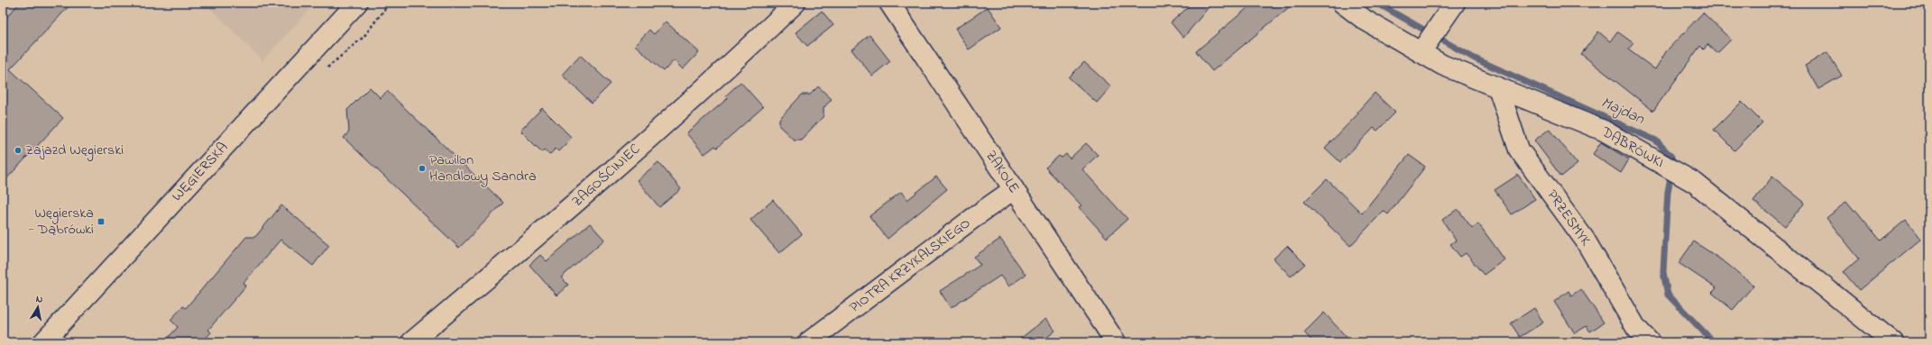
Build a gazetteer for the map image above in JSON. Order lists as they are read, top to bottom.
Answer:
{
  "streets": {
    "street": [
      "DĄBRÓWKI",
      "WĘGIERSKA",
      "ZAKOLE",
      "ZAGOŚCINIEC",
      "PRZESMYK",
      "PIOTRA KRZYKALSKIEGO"
    ]
  },
  "crossings": [
    ["DĄBRÓWKI", "PRZESMYK"],
    ["ZAKOLE", "PIOTRA KRZYKALSKIEGO"]
  ],
  "water": ["Majdan"],
  "places": {
    "other": ["Zajazd Węgierski", "Pawilon Handlowy Sandra"],
    "transit": ["Węgierska - Dąbrówki"]
  },
  "north": "top"
}
